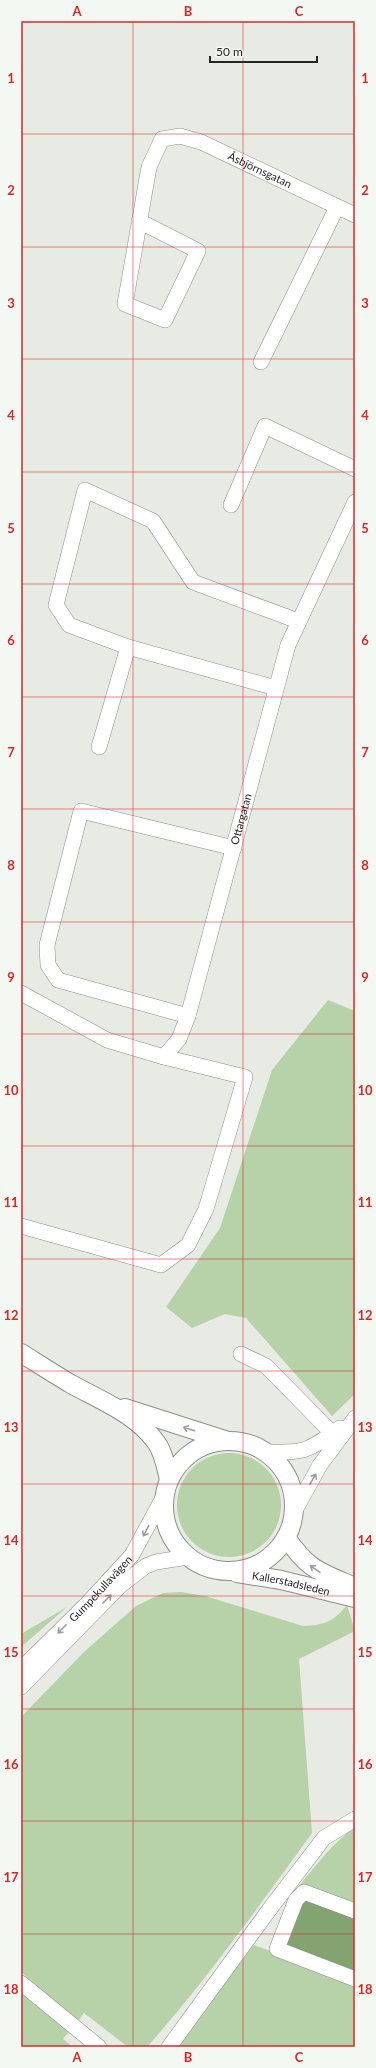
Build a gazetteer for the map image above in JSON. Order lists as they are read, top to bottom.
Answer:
{
  "streets": {
    "main road": ["Kallerstadsleden"],
    "street": ["Åsbjörnsgatan", "Ottargatan", "Gumpekullavägen"]
  },
  "crossings": [
    ["Kallerstadsleden", "Gumpekullavägen"]
  ],
  "scale_bar": "50 m",
  "grid": {
    "columns": ["A", "B", "C"],
    "rows": [
      "1",
      "2",
      "3",
      "4",
      "5",
      "6",
      "7",
      "8",
      "9",
      "10",
      "11",
      "12",
      "13",
      "14",
      "15",
      "16",
      "17",
      "18"
    ]
  }
}
